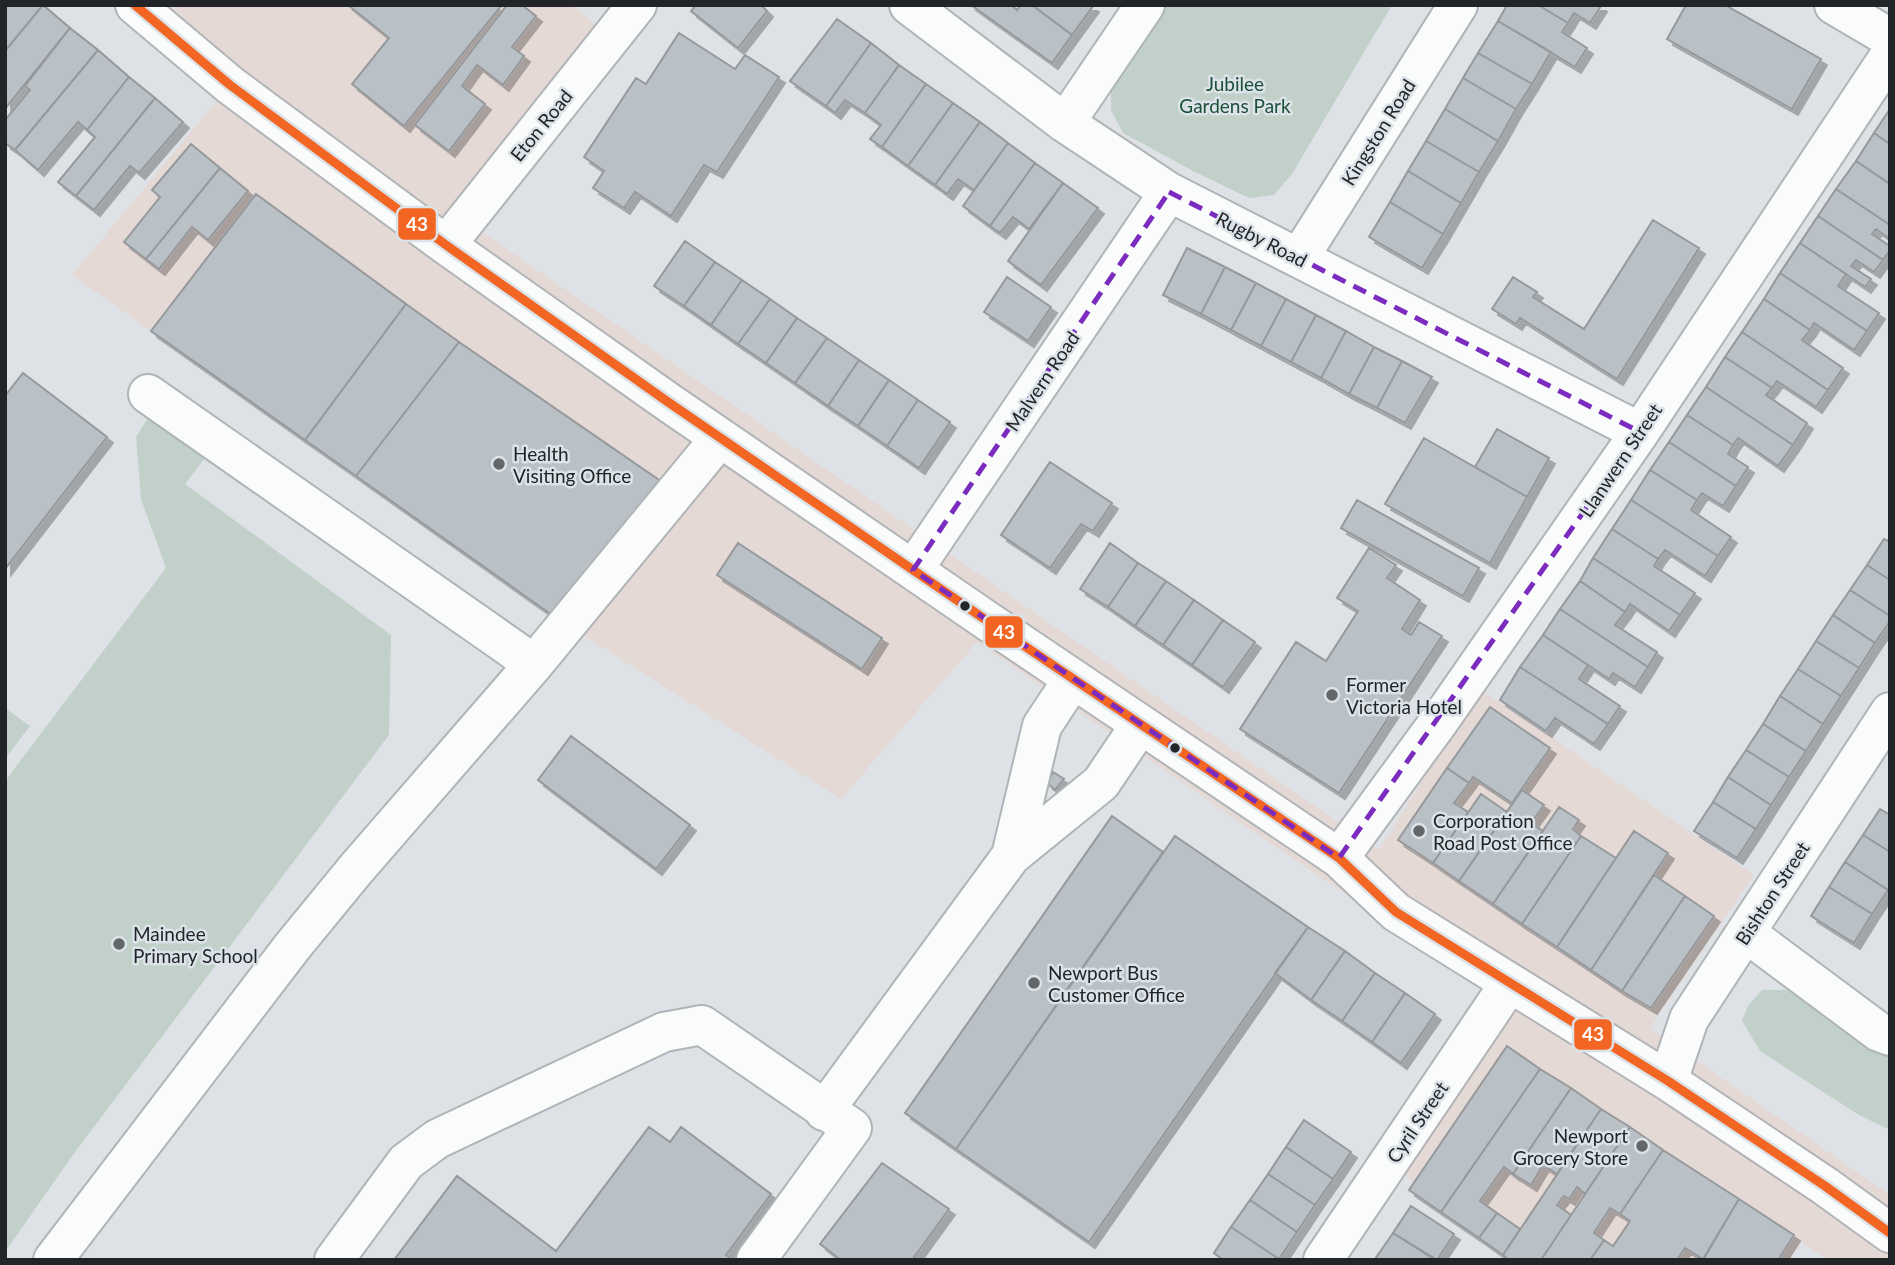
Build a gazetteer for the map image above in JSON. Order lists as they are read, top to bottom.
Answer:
{
  "streets": {
    "street": [
      "Eton Road",
      "Kingston Road",
      "Rugby Road",
      "Malvern Road",
      "Llanwern Street",
      "Bishton Street",
      "Cyril Street"
    ]
  },
  "crossings": [
    ["Kingston Road", "Rugby Road"],
    ["Rugby Road", "Malvern Road"],
    ["Rugby Road", "Llanwern Street"]
  ],
  "parks": ["Jubilee Gardens Park"],
  "places": [
    "Health Visiting Office",
    "Former Victoria Hotel",
    "Corporation Road Post Office",
    "Maindee Primary School",
    "Newport Bus Customer Office",
    "Newport Grocery Store"
  ],
  "lines": ["transit line 43"]
}
